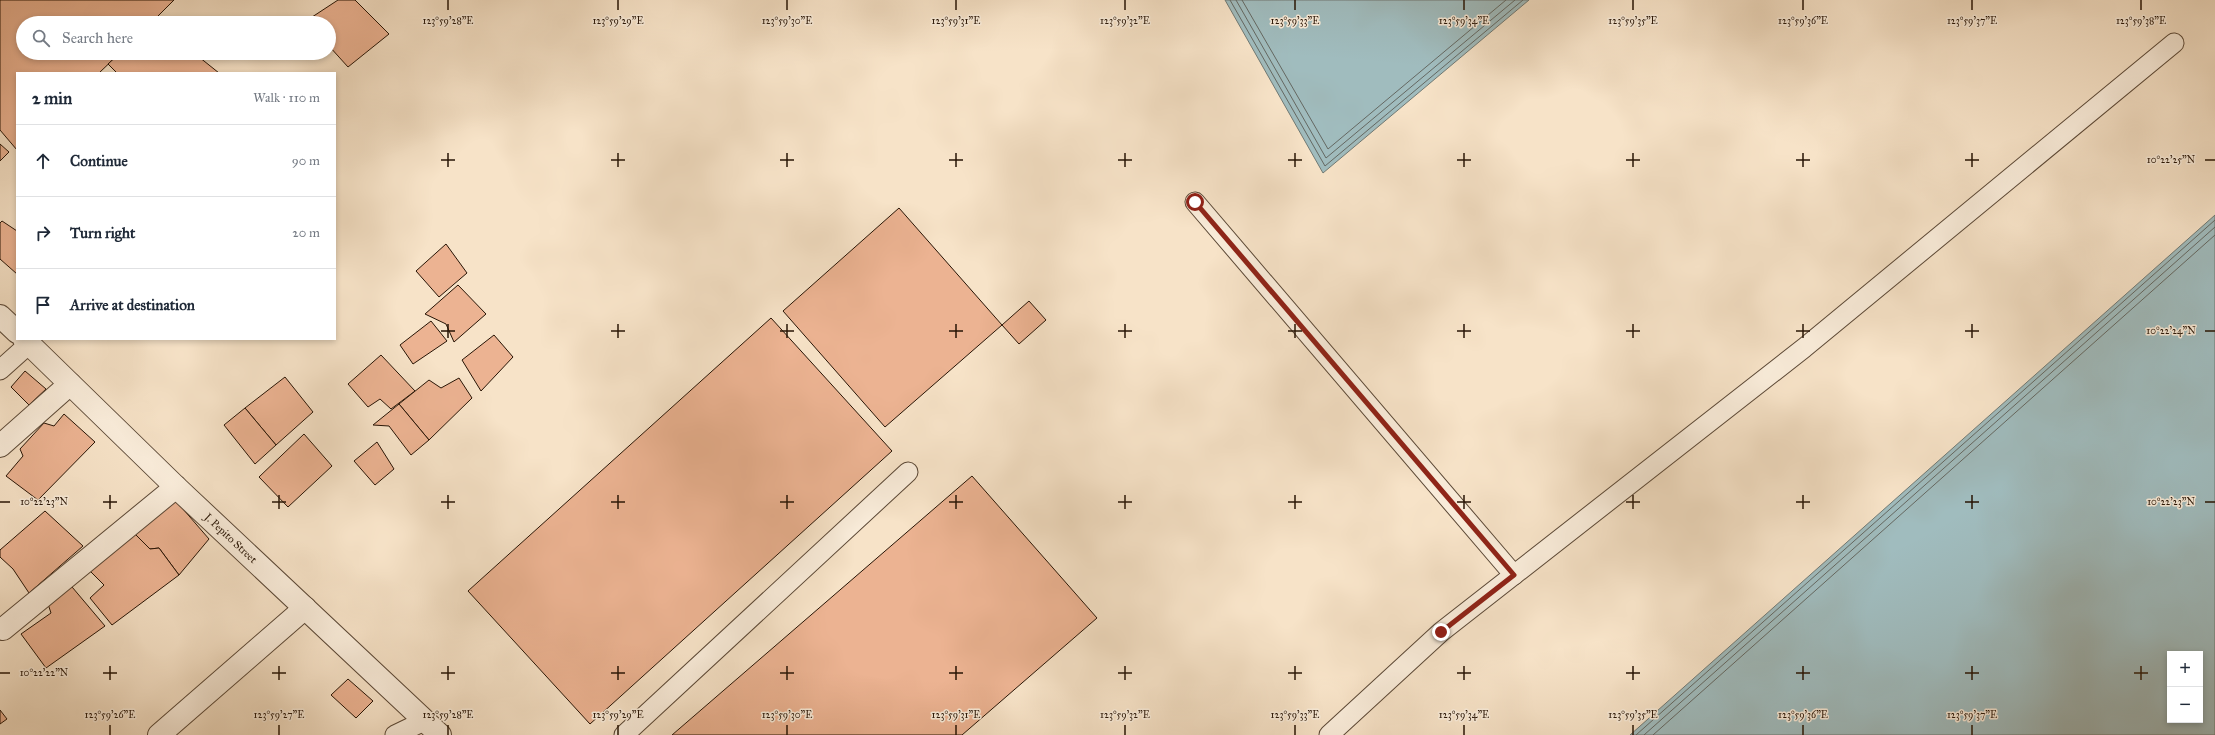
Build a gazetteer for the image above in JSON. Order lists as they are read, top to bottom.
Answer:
{
  "streets": {
    "street": ["J. Pepito Street"]
  },
  "page": {
    "search": "Search here",
    "heading": ["2 min", "Walk · 110 m"],
    "list": [
      ["Continue", "90 m"],
      ["Turn right", "20 m"],
      "Arrive at destination"
    ],
    "map_buttons": ["+", "−"]
  },
  "coordinates": [
    "123°59'28\"E",
    "123°59'29\"E",
    "123°59'30\"E",
    "123°59'31\"E",
    "123°59'32\"E",
    "123°59'33\"E",
    "123°59'34\"E",
    "123°59'35\"E",
    "123°59'36\"E",
    "123°59'37\"E",
    "123°59'38\"E",
    "10°22'25\"N",
    "10°22'24\"N",
    "10°22'23\"N",
    "10°22'22\"N",
    "123°59'26\"E",
    "123°59'27\"E"
  ]
}
